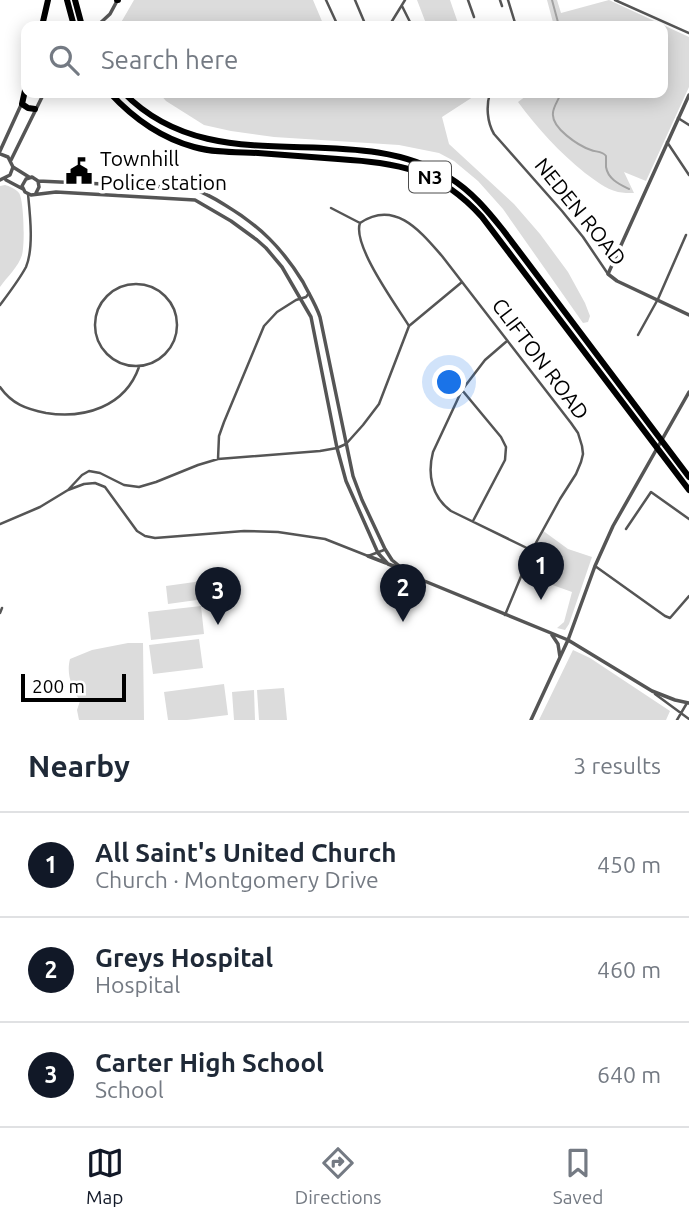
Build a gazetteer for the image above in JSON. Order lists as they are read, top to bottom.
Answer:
{
  "streets": {
    "highway": ["N3"],
    "street": ["NEDEN ROAD", "CLIFTON ROAD"]
  },
  "places": {
    "public building": ["Townhill Police station"]
  },
  "scale_bar": "200 m",
  "page": {
    "search": "Search here",
    "pins": ["1", "2", "3"],
    "scale": "200 m",
    "heading": ["Nearby", "3 results"],
    "list": [
      {
        "mark": "1",
        "name": "All Saint's United Church",
        "note": "Church · Montgomery Drive",
        "value": "450 m"
      },
      {
        "mark": "2",
        "name": "Greys Hospital",
        "note": "Hospital",
        "value": "460 m"
      },
      {
        "mark": "3",
        "name": "Carter High School",
        "note": "School",
        "value": "640 m"
      }
    ],
    "nav": ["Map", "Directions", "Saved"]
  }
}
